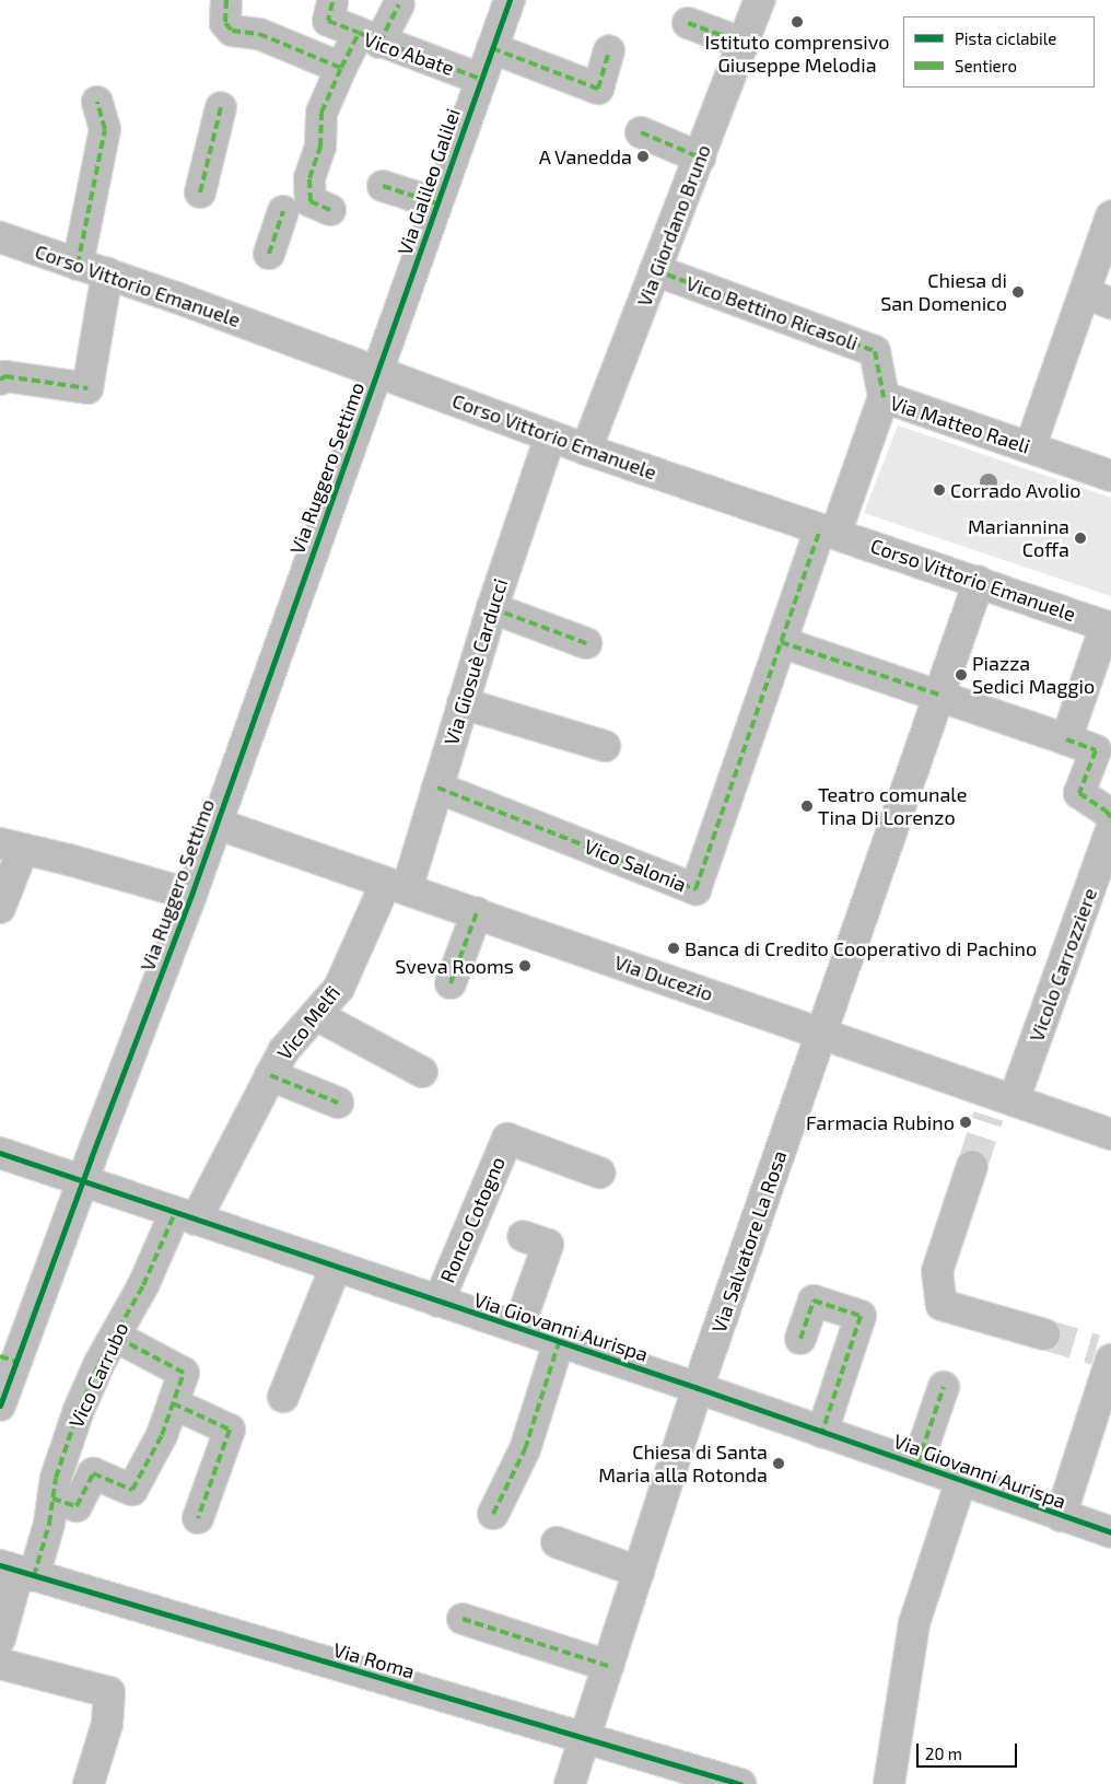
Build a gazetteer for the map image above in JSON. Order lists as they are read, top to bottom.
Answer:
{
  "streets": {
    "street": [
      "Vico Abate",
      "Via Galileo Galilei",
      "Via Giordano Bruno",
      "Corso Vittorio Emanuele",
      "Vico Bettino Ricasoli",
      "Via Matteo Raeli",
      "Via Ruggero Settimo",
      "Via Giosuè Carducci",
      "Vico Salonia",
      "Vicolo Carrozziere",
      "Via Ducezio",
      "Vico Melfi",
      "Ronco Cotogno",
      "Via Salvatore La Rosa",
      "Via Giovanni Aurispa",
      "Vico Carrubo",
      "Via Roma"
    ]
  },
  "crossings": [
    ["Vico Abate", "Via Galileo Galilei"],
    ["Via Galileo Galilei", "Corso Vittorio Emanuele"],
    ["Via Galileo Galilei", "Via Ruggero Settimo"],
    ["Via Giordano Bruno", "Corso Vittorio Emanuele"],
    ["Via Giordano Bruno", "Vico Bettino Ricasoli"],
    ["Corso Vittorio Emanuele", "Via Matteo Raeli"],
    ["Corso Vittorio Emanuele", "Via Ruggero Settimo"],
    ["Corso Vittorio Emanuele", "Via Giosuè Carducci"],
    ["Corso Vittorio Emanuele", "Via Salvatore La Rosa"],
    ["Vico Bettino Ricasoli", "Via Matteo Raeli"],
    ["Via Matteo Raeli", "Vico Salonia"],
    ["Via Ruggero Settimo", "Via Ducezio"],
    ["Via Ruggero Settimo", "Via Giovanni Aurispa"],
    ["Via Giosuè Carducci", "Vico Salonia"],
    ["Via Giosuè Carducci", "Via Ducezio"],
    ["Via Giosuè Carducci", "Vico Melfi"],
    ["Vicolo Carrozziere", "Via Ducezio"],
    ["Via Ducezio", "Vico Melfi"],
    ["Via Ducezio", "Via Salvatore La Rosa"],
    ["Vico Melfi", "Via Giovanni Aurispa"],
    ["Vico Melfi", "Vico Carrubo"],
    ["Ronco Cotogno", "Via Giovanni Aurispa"],
    ["Via Salvatore La Rosa", "Via Giovanni Aurispa"],
    ["Via Salvatore La Rosa", "Via Roma"],
    ["Via Giovanni Aurispa", "Vico Carrubo"],
    ["Vico Carrubo", "Via Roma"]
  ],
  "places": [
    "Istituto comprensivo Giuseppe Melodia",
    "A Vanedda",
    "Chiesa di San Domenico",
    "Corrado Avolio",
    "Mariannina Coffa",
    "Piazza Sedici Maggio",
    "Teatro comunale Tina Di Lorenzo",
    "Banca di Credito Cooperativo di Pachino",
    "Sveva Rooms",
    "Farmacia Rubino",
    "Chiesa di Santa Maria alla Rotonda"
  ],
  "legend": ["Pista ciclabile", "Sentiero"],
  "scale_bar": "20 m"
}
